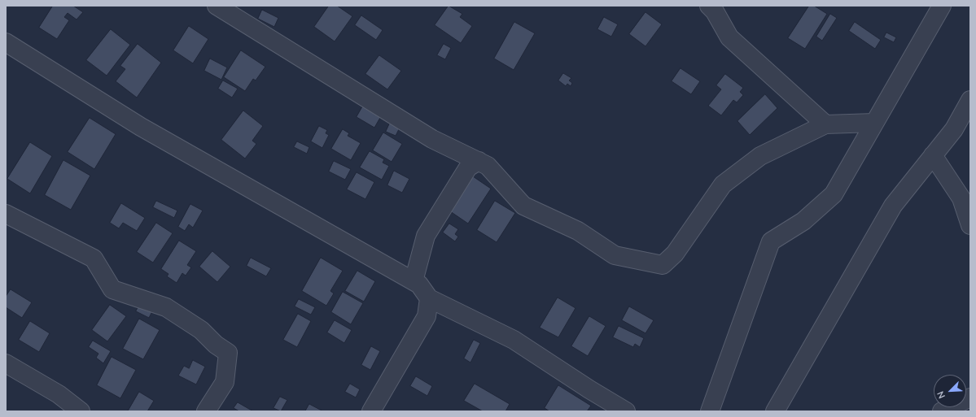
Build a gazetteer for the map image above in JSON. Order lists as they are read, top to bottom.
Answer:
{
  "north": "bottom left"
}
